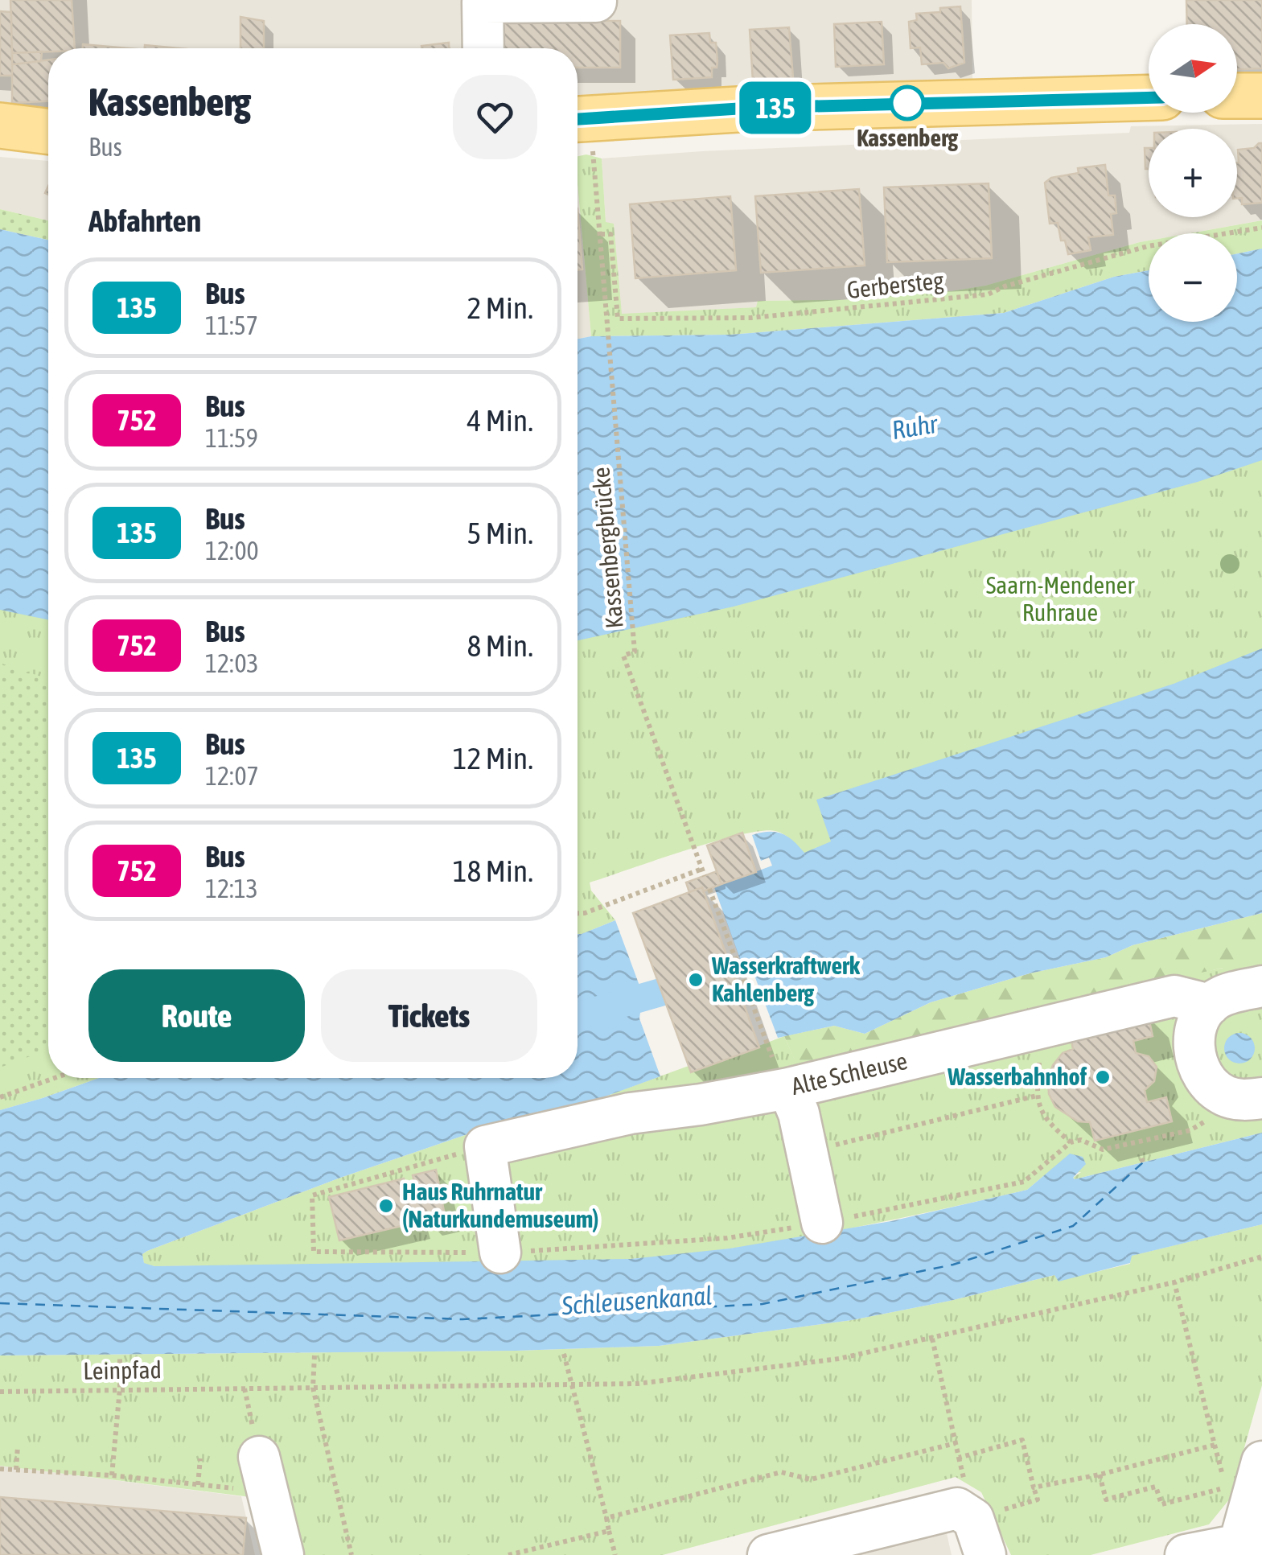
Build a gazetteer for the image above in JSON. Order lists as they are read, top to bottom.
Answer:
{
  "streets": {
    "street": ["Alte Schleuse"],
    "path": ["Gerbersteg", "Kassenbergbrücke", "Leinpfad"]
  },
  "crossings": [
    ["Gerbersteg", "Kassenbergbrücke"]
  ],
  "water": ["Ruhr", "Schleusenkanal"],
  "parks": ["Saarn-Mendener Ruhraue"],
  "places": [
    "Kassenberg",
    "Wasserkraftwerk Kahlenberg",
    "Wasserbahnhof",
    "Haus Ruhrnatur (Naturkundemuseum)"
  ],
  "lines": ["bus line 135"],
  "north": "right",
  "page": {
    "on_map": "135",
    "map_buttons": ["+", "−"],
    "heading": [
      ["Kassenberg", "Bus"],
      "Abfahrten"
    ],
    "list": [
      {
        "mark": "135",
        "name": "Bus",
        "note": "11:57",
        "value": "2 Min."
      },
      {
        "mark": "752",
        "name": "Bus",
        "note": "11:59",
        "value": "4 Min."
      },
      {
        "mark": "135",
        "name": "Bus",
        "note": "12:00",
        "value": "5 Min."
      },
      {
        "mark": "752",
        "name": "Bus",
        "note": "12:03",
        "value": "8 Min."
      },
      {
        "mark": "135",
        "name": "Bus",
        "note": "12:07",
        "value": "12 Min."
      },
      {
        "mark": "752",
        "name": "Bus",
        "note": "12:13",
        "value": "18 Min."
      }
    ],
    "buttons": ["Route", "Tickets"]
  }
}
